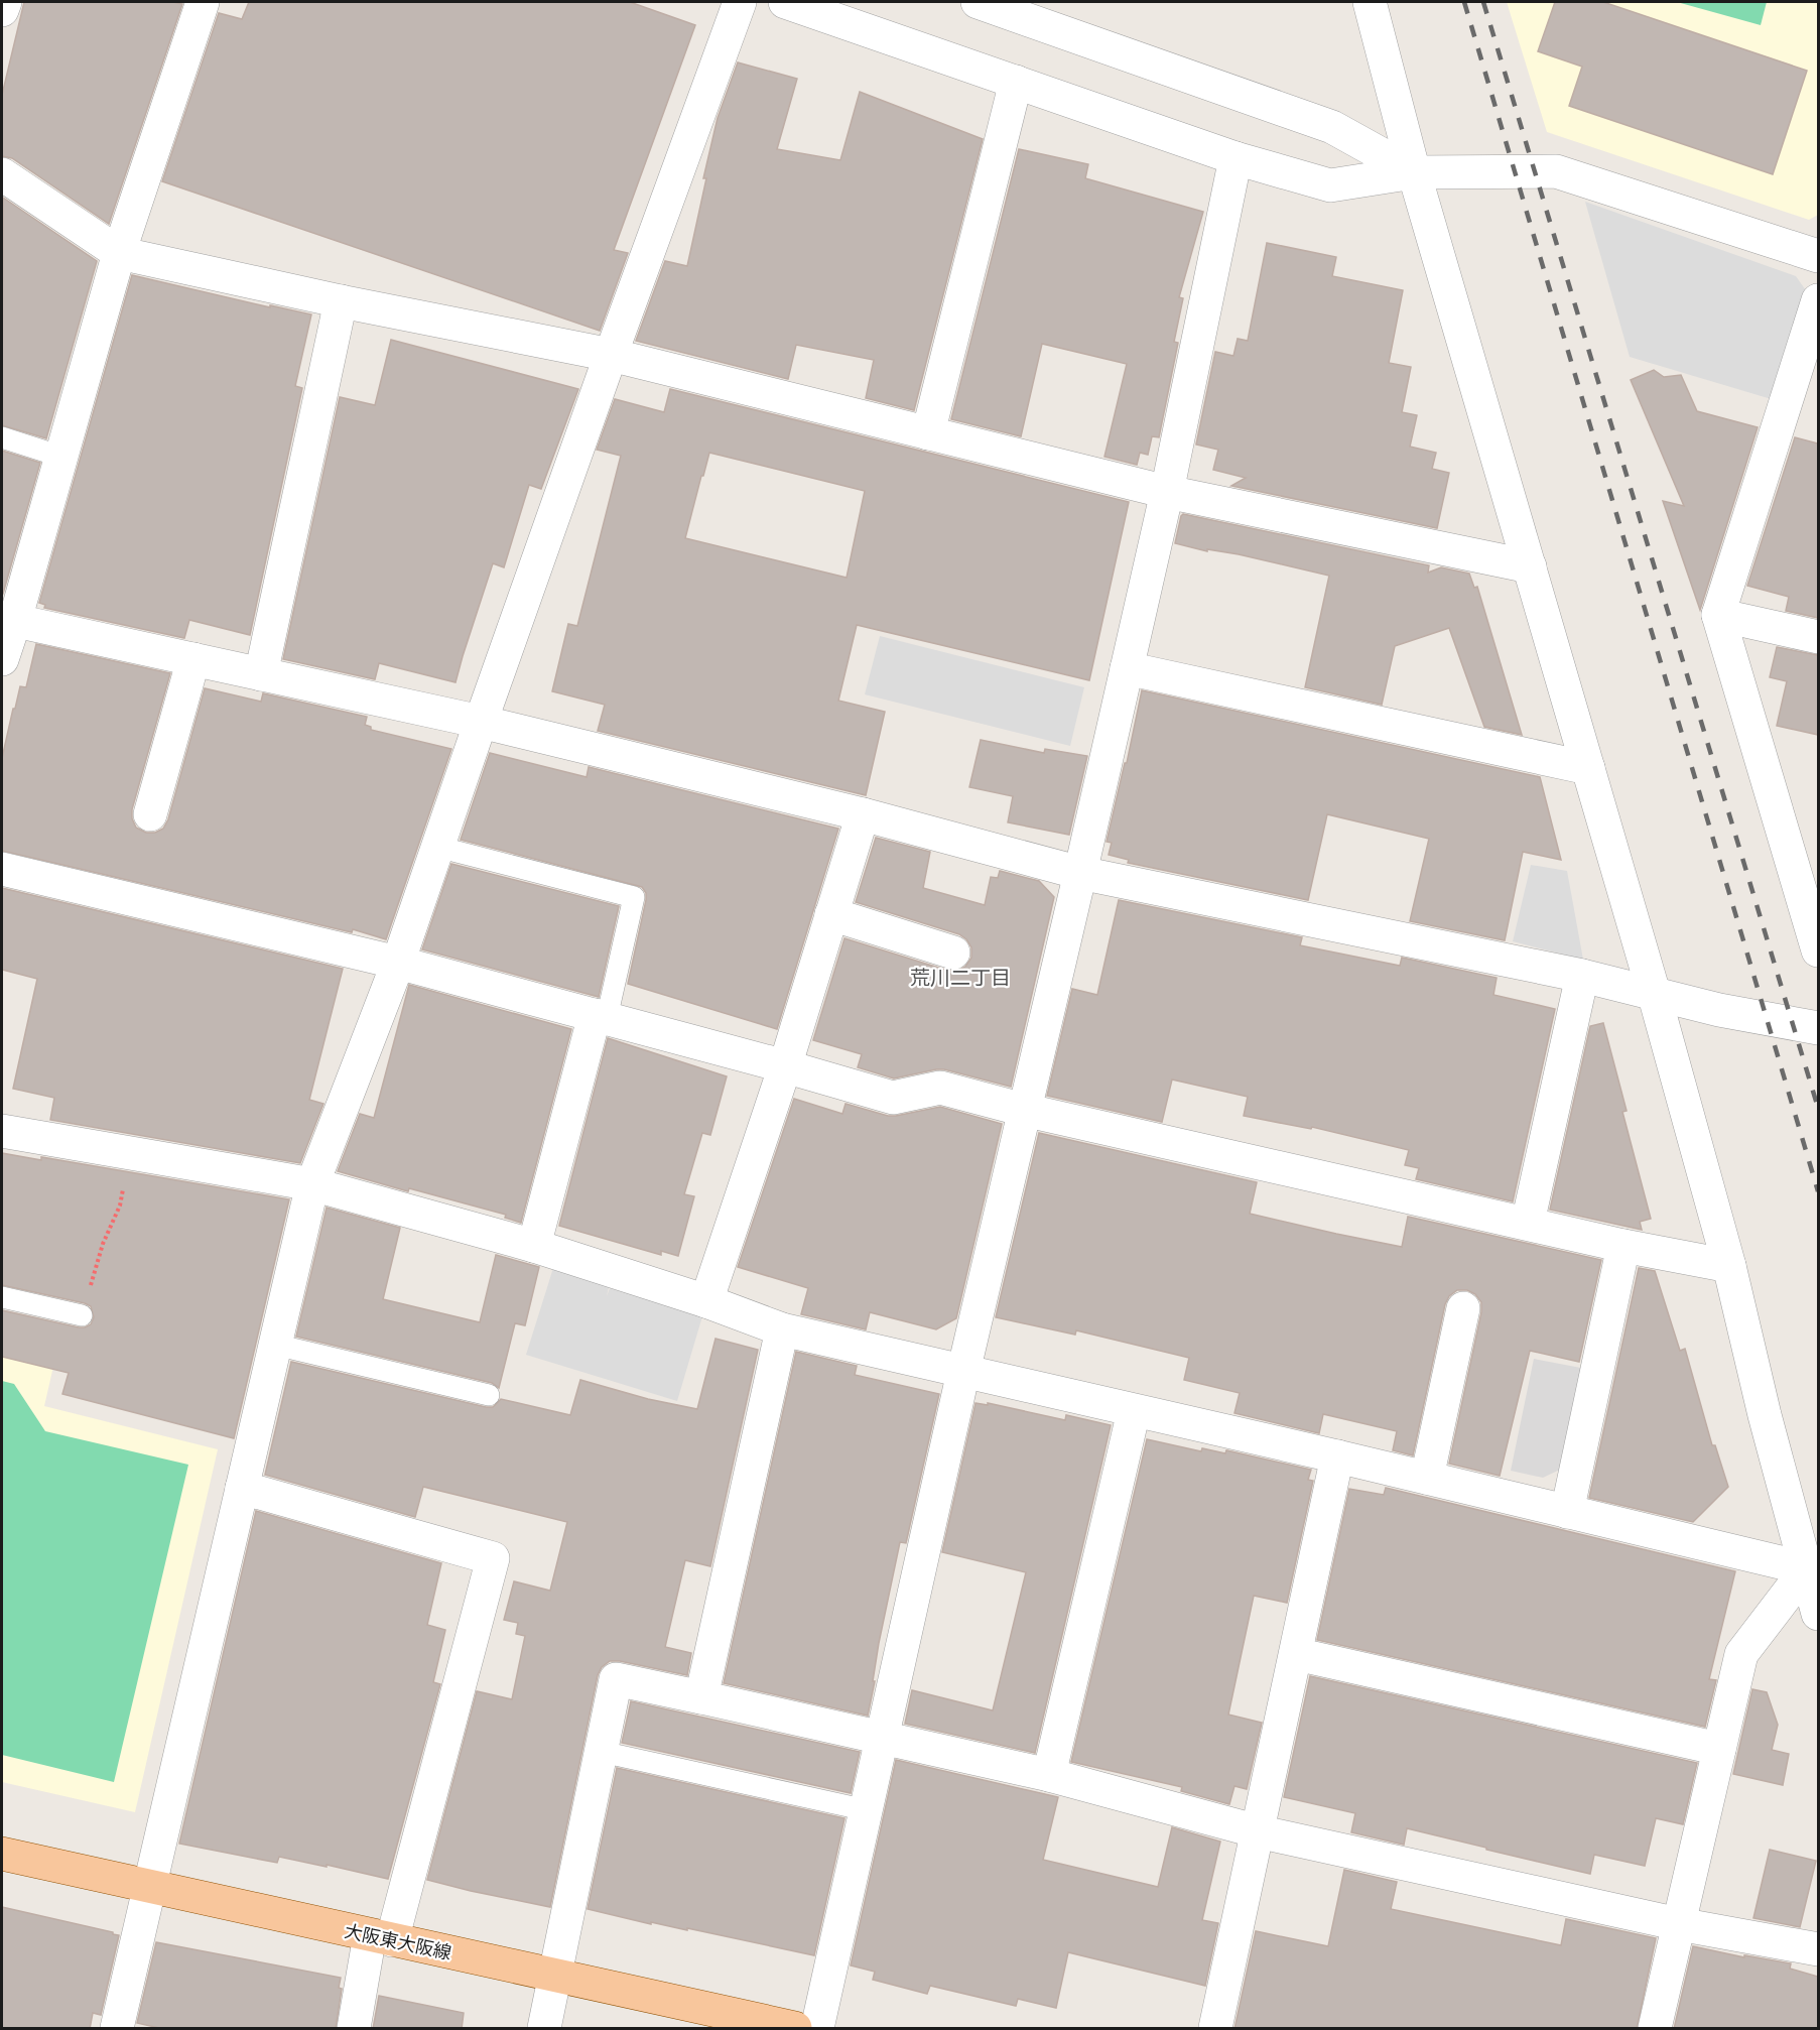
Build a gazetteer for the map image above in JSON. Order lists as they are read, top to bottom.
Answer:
{
  "streets": {
    "main road": ["大阪東大阪線"]
  },
  "districts": ["荒川二丁目"]
}
